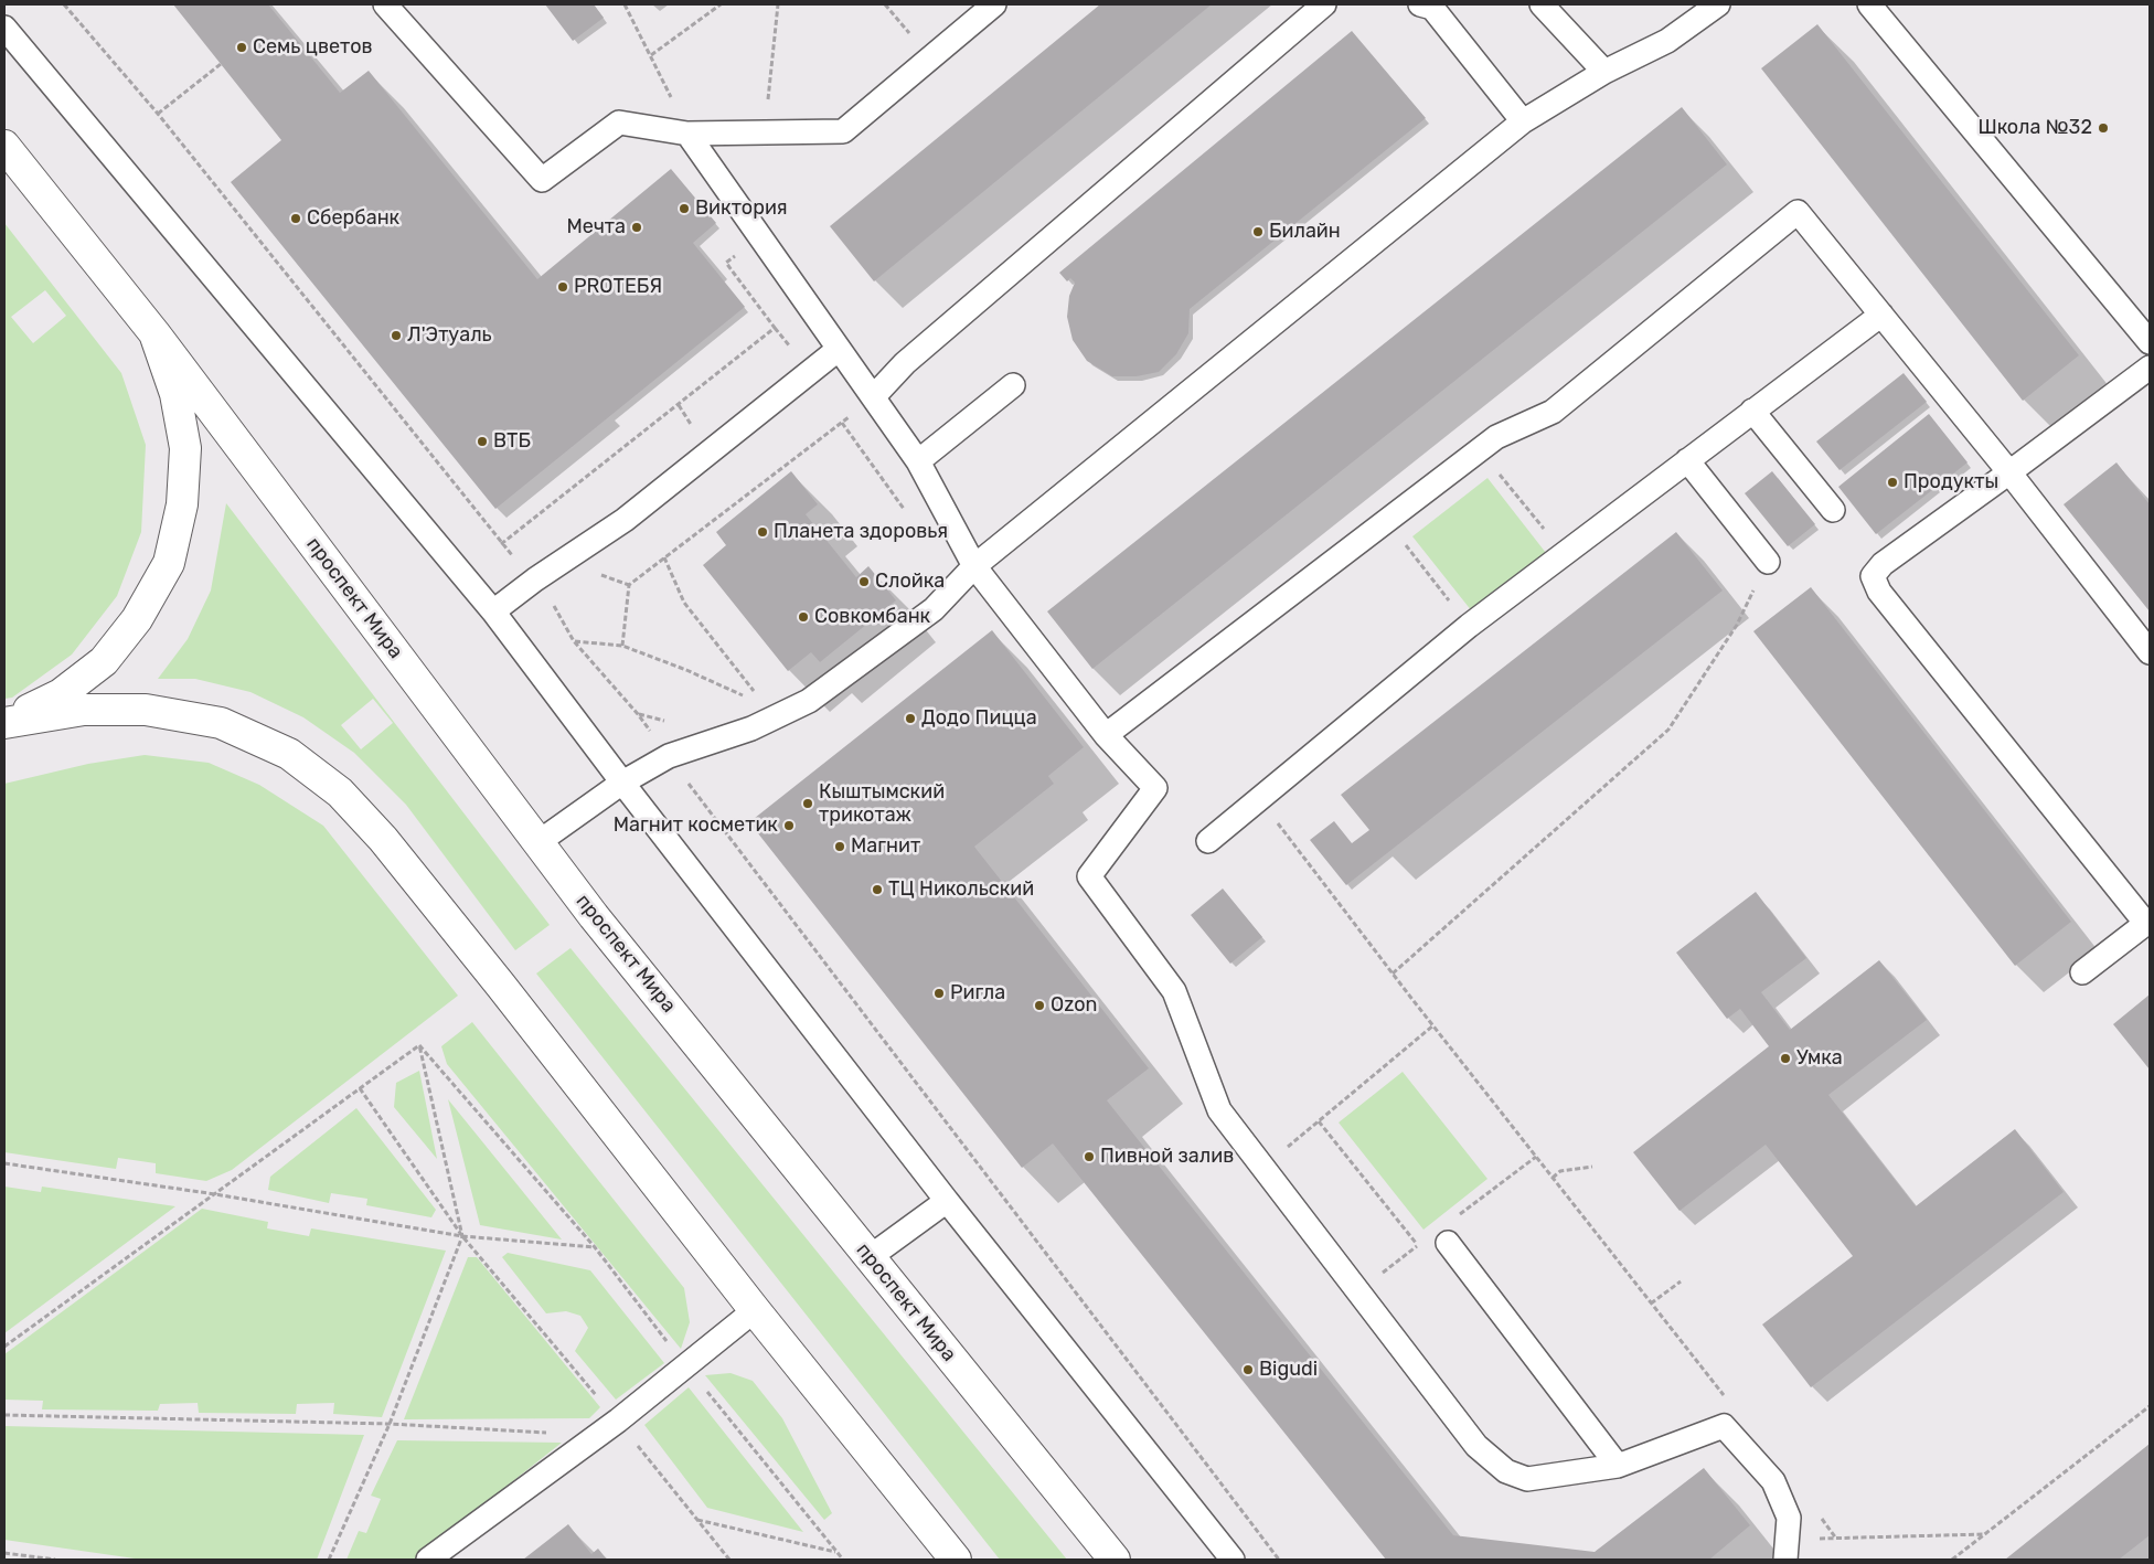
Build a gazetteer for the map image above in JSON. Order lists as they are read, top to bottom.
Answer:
{
  "streets": {
    "main road": ["проспект Мира"]
  },
  "places": [
    "Семь цветов",
    "Школа №32",
    "Виктория",
    "Сбербанк",
    "Мечта",
    "Билайн",
    "PROТЕБЯ",
    "Л'Этуаль",
    "ВТБ",
    "Продукты",
    "Планета здоровья",
    "Слойка",
    "Совкомбанк",
    "Додо Пицца",
    "Кыштымский трикотаж",
    "Магнит косметик",
    "Магнит",
    "ТЦ Никольский",
    "Ригла",
    "Ozon",
    "Умка",
    "Пивной залив",
    "Bigudi"
  ]
}
